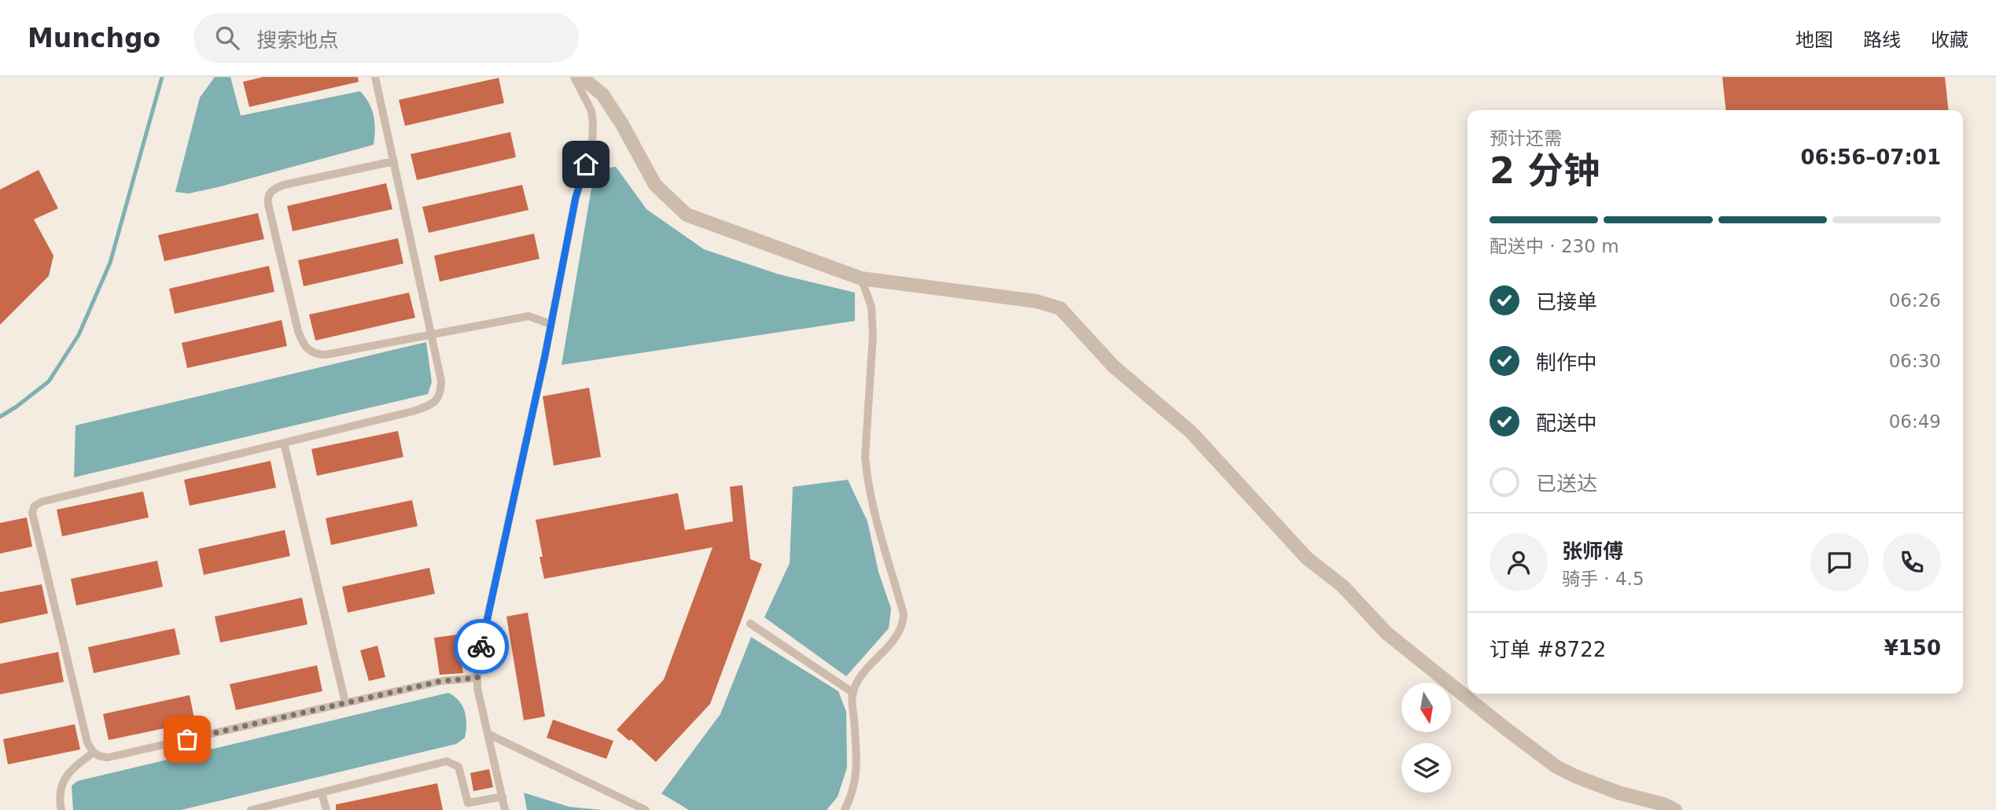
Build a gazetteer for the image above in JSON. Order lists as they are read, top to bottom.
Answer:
{
  "north": "bottom",
  "page": {
    "header": "Munchgo",
    "search": "搜索地点",
    "nav": ["地图", "路线", "收藏"],
    "heading": ["2 分钟", "预计还需", "06:56–07:01"],
    "panel": [
      "张师傅",
      "骑手 · 4.5",
      "订单 #8722",
      "¥150"
    ],
    "bar": "配送中 · 230 m",
    "list": [
      ["已接单", "06:26"],
      ["制作中", "06:30"],
      ["配送中", "06:49"],
      "已送达"
    ]
  }
}
